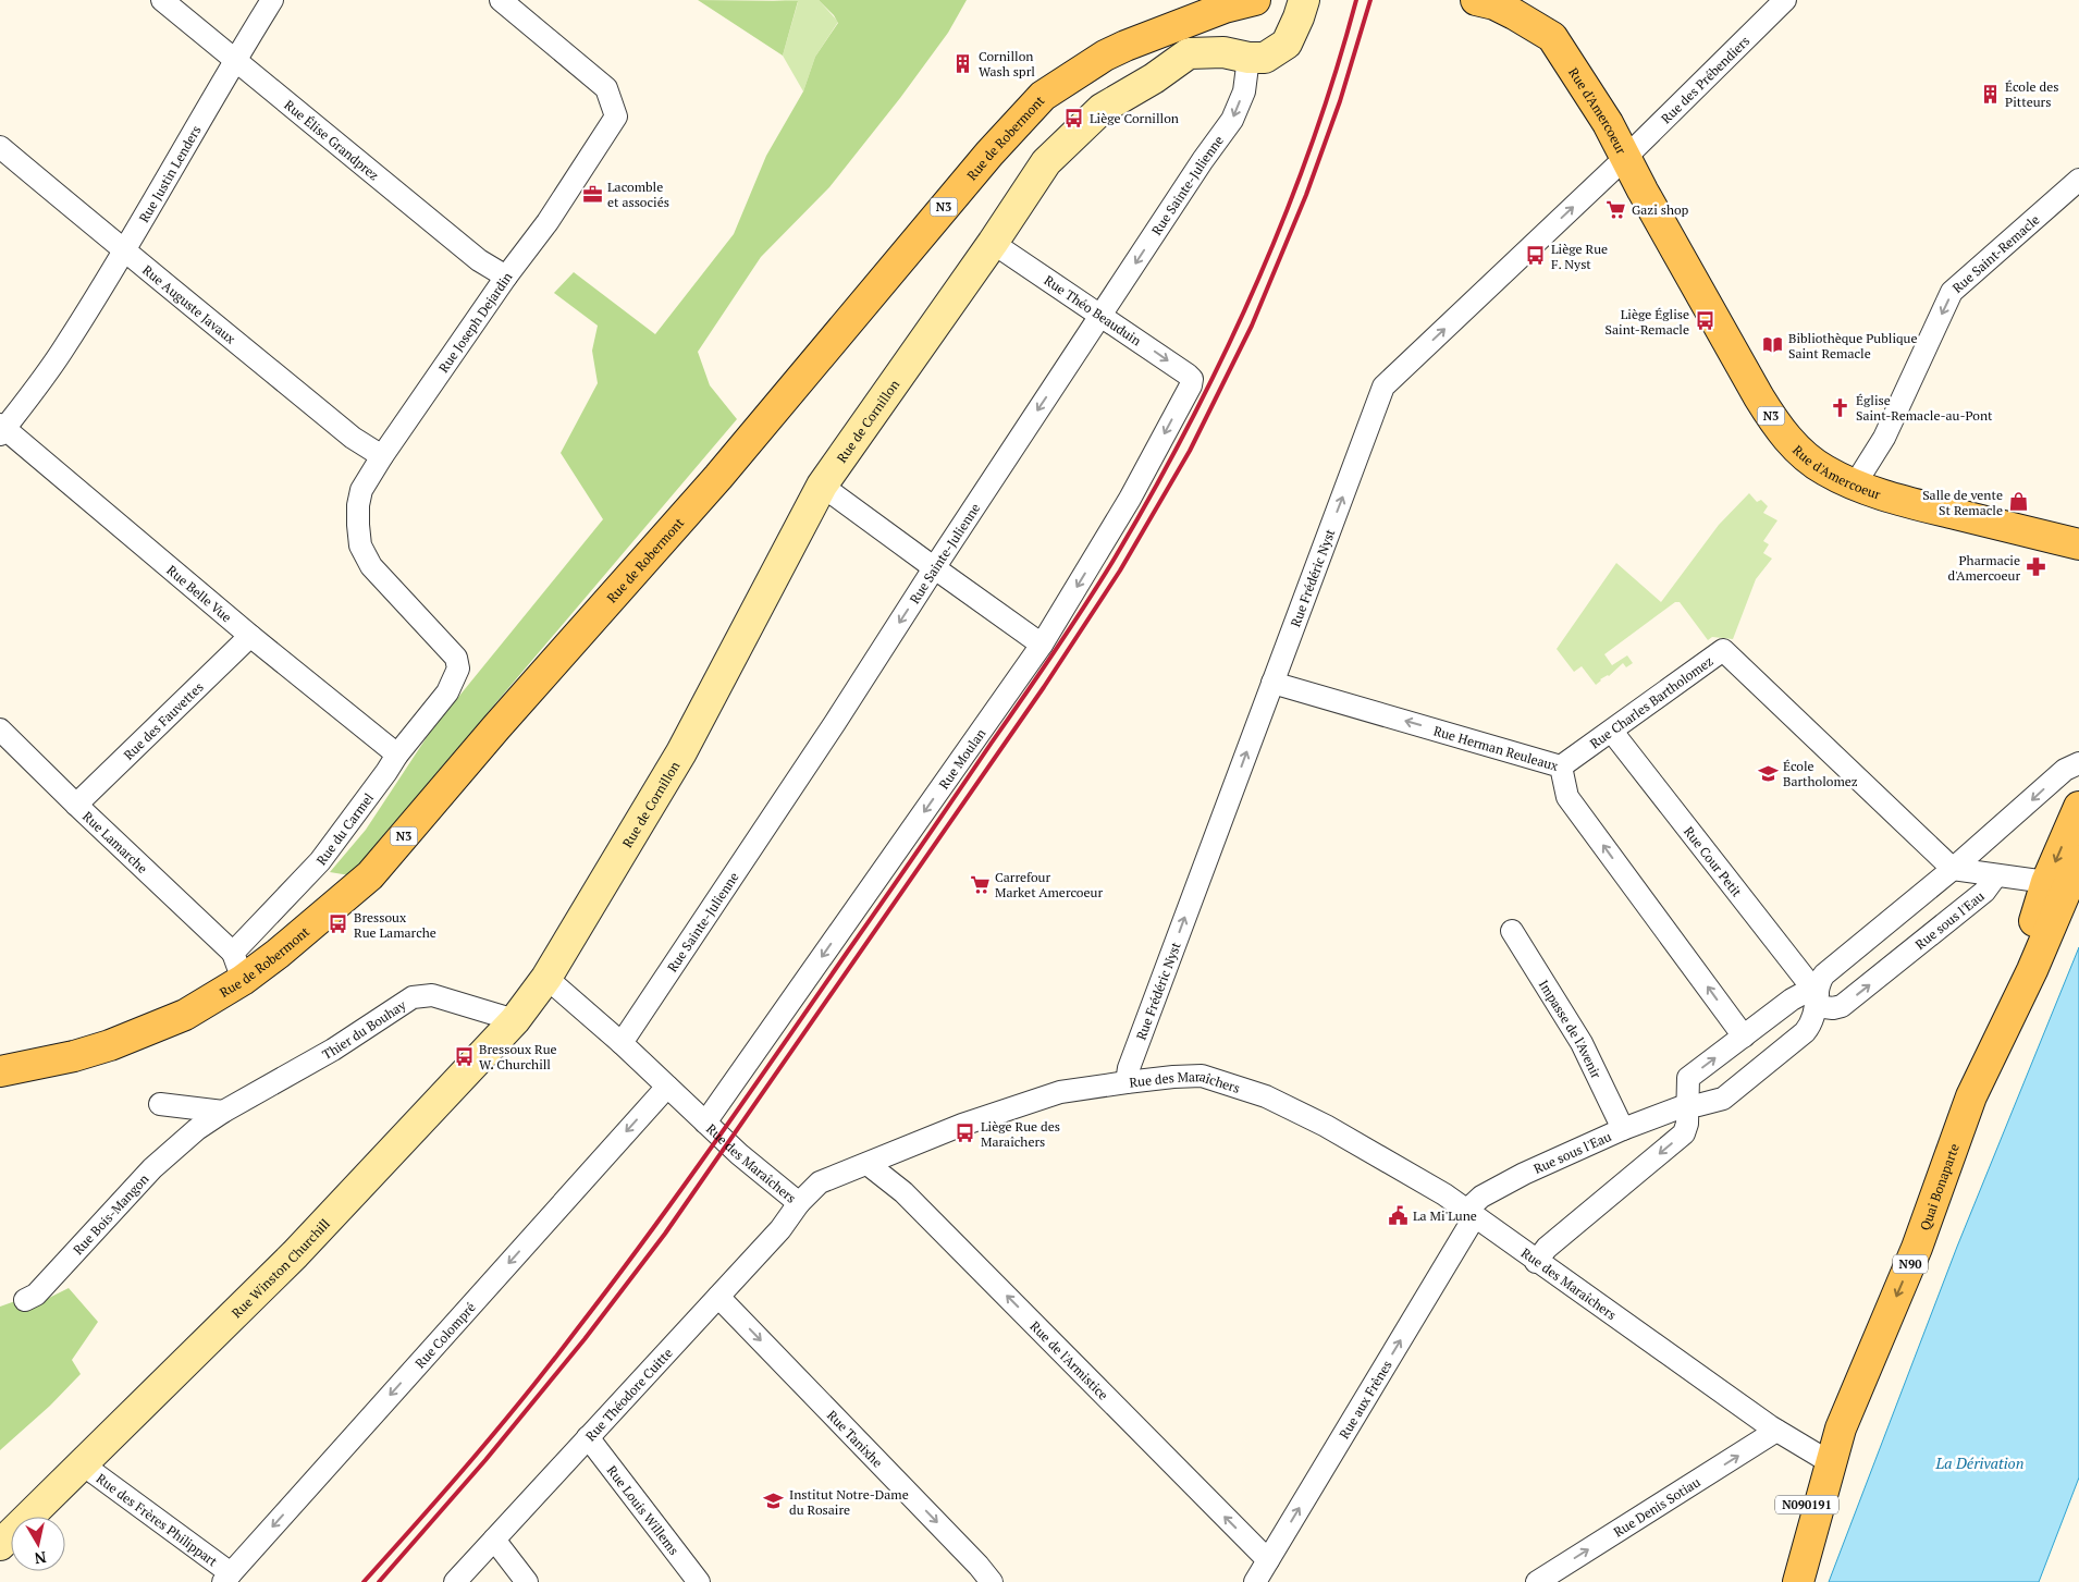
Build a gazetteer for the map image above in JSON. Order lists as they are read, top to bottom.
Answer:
{
  "streets": {
    "main road": [
      "Rue d'Amercoeur",
      "Rue de Robermont",
      "N3",
      "Rue de Cornillon",
      "Quai Bonaparte",
      "N90",
      "Rue Winston Churchill",
      "N090191"
    ],
    "street": [
      "Rue des Prébendiers",
      "Rue Élise Grandprez",
      "Rue Justin Lenders",
      "Rue Sainte-Julienne",
      "Rue Saint-Remacle",
      "Rue Auguste Javaux",
      "Rue Théo Beauduin",
      "Rue Joseph Dejardin",
      "Rue Frédéric Nyst",
      "Rue Belle Vue",
      "Rue Charles Bartholomez",
      "Rue des Fauvettes",
      "Rue Herman Reuleaux",
      "Rue Moulan",
      "Rue du Carmel",
      "Rue Lamarche",
      "Rue Cour Petit",
      "Rue sous l'Eau",
      "Thier du Bouhay",
      "Impasse de l'Avenir",
      "Rue des Maraîchers",
      "Rue Bois-Mangon",
      "Rue Colompré",
      "Rue de l'Armistice",
      "Rue Théodore Cuitte",
      "Rue aux Frênes",
      "Rue Tanixhe",
      "Rue Denis Sotiau",
      "Rue Louis Willems",
      "Rue des Frères Philippart"
    ]
  },
  "crossings": [
    ["Rue des Prébendiers", "Rue d'Amercoeur"],
    ["Rue des Prébendiers", "Rue Frédéric Nyst"],
    ["Rue d'Amercoeur", "Rue Saint-Remacle"],
    ["Rue d'Amercoeur", "Rue Frédéric Nyst"],
    ["Rue Élise Grandprez", "Rue Justin Lenders"],
    ["Rue Élise Grandprez", "Rue Joseph Dejardin"],
    ["Rue Justin Lenders", "Rue Auguste Javaux"],
    ["Rue Justin Lenders", "Rue Belle Vue"],
    ["Rue Sainte-Julienne", "Rue Théo Beauduin"],
    ["Rue Sainte-Julienne", "Rue de Cornillon"],
    ["Rue Sainte-Julienne", "Rue des Maraîchers"],
    ["Rue Auguste Javaux", "Rue Joseph Dejardin"],
    ["Rue Théo Beauduin", "Rue de Cornillon"],
    ["Rue Théo Beauduin", "Rue Moulan"],
    ["Rue Joseph Dejardin", "Rue du Carmel"],
    ["Rue de Cornillon", "Rue des Maraîchers"],
    ["Rue de Cornillon", "Rue Winston Churchill"],
    ["Rue Frédéric Nyst", "Rue Herman Reuleaux"],
    ["Rue Frédéric Nyst", "Rue des Maraîchers"],
    ["Rue Belle Vue", "Rue des Fauvettes"],
    ["Rue Belle Vue", "Rue du Carmel"],
    ["Rue Charles Bartholomez", "Rue Herman Reuleaux"],
    ["Rue Charles Bartholomez", "Rue Cour Petit"],
    ["Rue Charles Bartholomez", "Rue sous l'Eau"],
    ["Rue des Fauvettes", "Rue Lamarche"],
    ["Rue Herman Reuleaux", "Rue sous l'Eau"],
    ["Rue Moulan", "Rue des Maraîchers"],
    ["Rue du Carmel", "Rue Lamarche"],
    ["Rue Cour Petit", "Rue sous l'Eau"],
    ["Rue sous l'Eau", "Impasse de l'Avenir"],
    ["Rue sous l'Eau", "Rue des Maraîchers"],
    ["Rue sous l'Eau", "Rue aux Frênes"],
    ["Thier du Bouhay", "Rue Bois-Mangon"],
    ["Thier du Bouhay", "Rue Winston Churchill"],
    ["Rue des Maraîchers", "Rue Winston Churchill"],
    ["Rue des Maraîchers", "Rue Colompré"],
    ["Rue des Maraîchers", "Rue de l'Armistice"],
    ["Rue des Maraîchers", "Rue Théodore Cuitte"],
    ["Rue des Maraîchers", "Rue aux Frênes"],
    ["Rue des Maraîchers", "N090191"],
    ["Rue des Maraîchers", "Rue Denis Sotiau"],
    ["Quai Bonaparte", "N090191"],
    ["Rue Winston Churchill", "Rue des Frères Philippart"],
    ["Rue Colompré", "Rue des Frères Philippart"],
    ["Rue de l'Armistice", "Rue aux Frênes"],
    ["Rue Théodore Cuitte", "Rue Tanixhe"],
    ["Rue Théodore Cuitte", "Rue Louis Willems"]
  ],
  "one_way": [
    "Rue Sainte-Julienne",
    "Rue Saint-Remacle",
    "Rue Théo Beauduin",
    "Rue Frédéric Nyst",
    "Rue Herman Reuleaux",
    "Rue Moulan",
    "Quai Bonaparte",
    "Rue Colompré",
    "Rue de l'Armistice",
    "Rue aux Frênes",
    "Rue Tanixhe",
    "Rue Denis Sotiau"
  ],
  "water": ["La Dérivation"],
  "places": {
    "building": ["Cornillon Wash sprl", "École des Pitteurs"],
    "bus stop": [
      "Liège Cornillon",
      "Liège Rue F. Nyst",
      "Liège Église Saint-Remacle",
      "Bressoux Rue Lamarche",
      "Bressoux Rue W. Churchill",
      "Liège Rue des Maraîchers"
    ],
    "office": ["Lacomble et associés"],
    "supermarket": ["Gazi shop", "Carrefour Market Amercoeur"],
    "library": ["Bibliothèque Publique Saint Remacle"],
    "church": ["Église Saint-Remacle-au-Pont"],
    "shop": ["Salle de vente St Remacle"],
    "pharmacy": ["Pharmacie d'Amercoeur"],
    "school or university": ["École Bartholomez", "Institut Notre-Dame du Rosaire"],
    "public building": ["La Mi'Lune"]
  },
  "north": "bottom"
}
